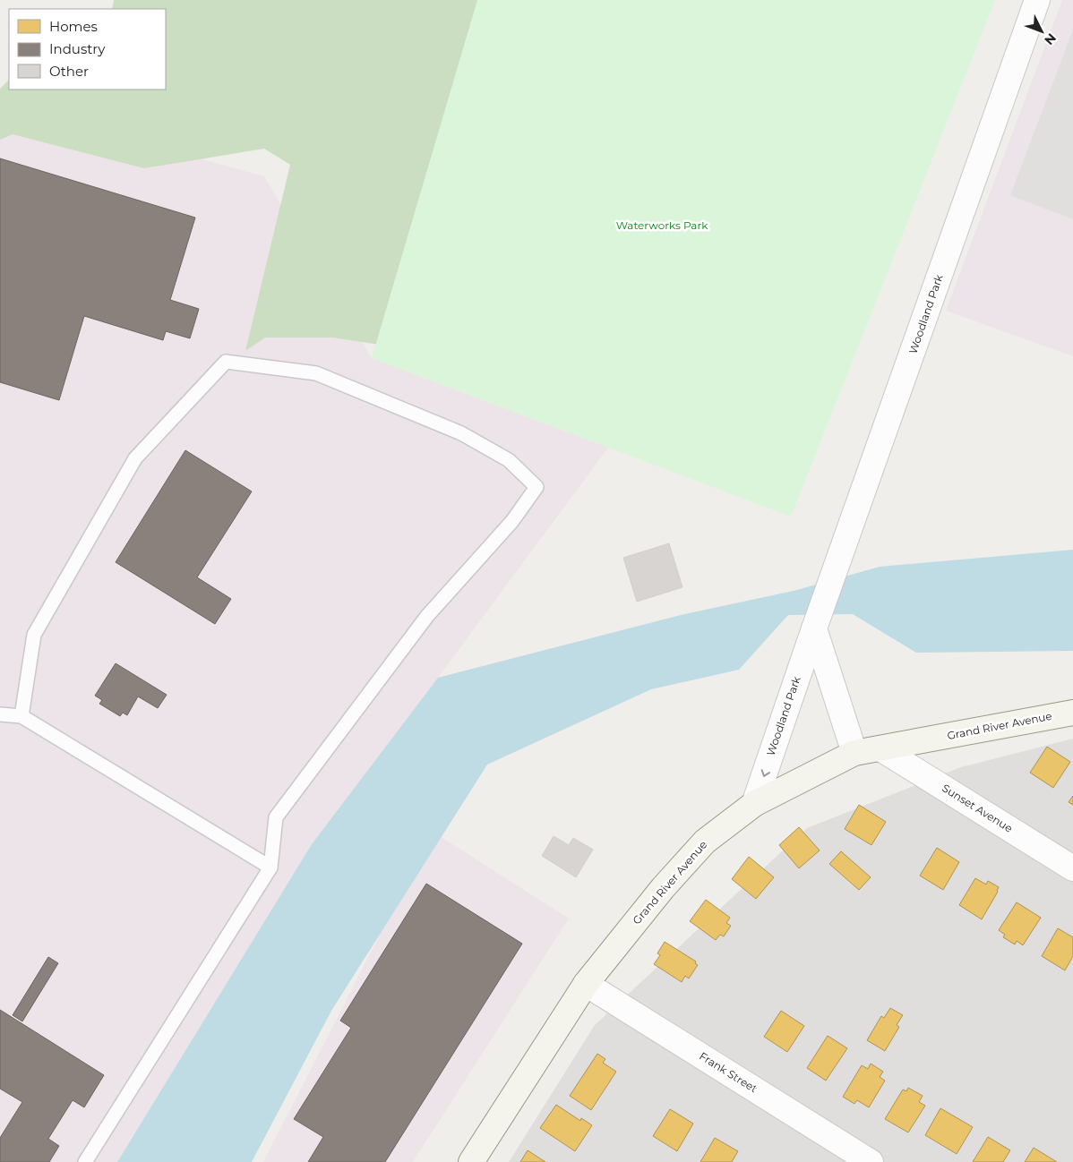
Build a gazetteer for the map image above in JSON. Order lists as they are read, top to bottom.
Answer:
{
  "streets": {
    "street": [
      "Woodland Park",
      "Grand River Avenue",
      "Sunset Avenue",
      "Frank Street"
    ]
  },
  "crossings": [
    ["Woodland Park", "Grand River Avenue"],
    ["Grand River Avenue", "Sunset Avenue"],
    ["Grand River Avenue", "Frank Street"]
  ],
  "parks": ["Waterworks Park"],
  "legend": ["Homes", "Industry", "Other"],
  "north": "bottom right"
}
